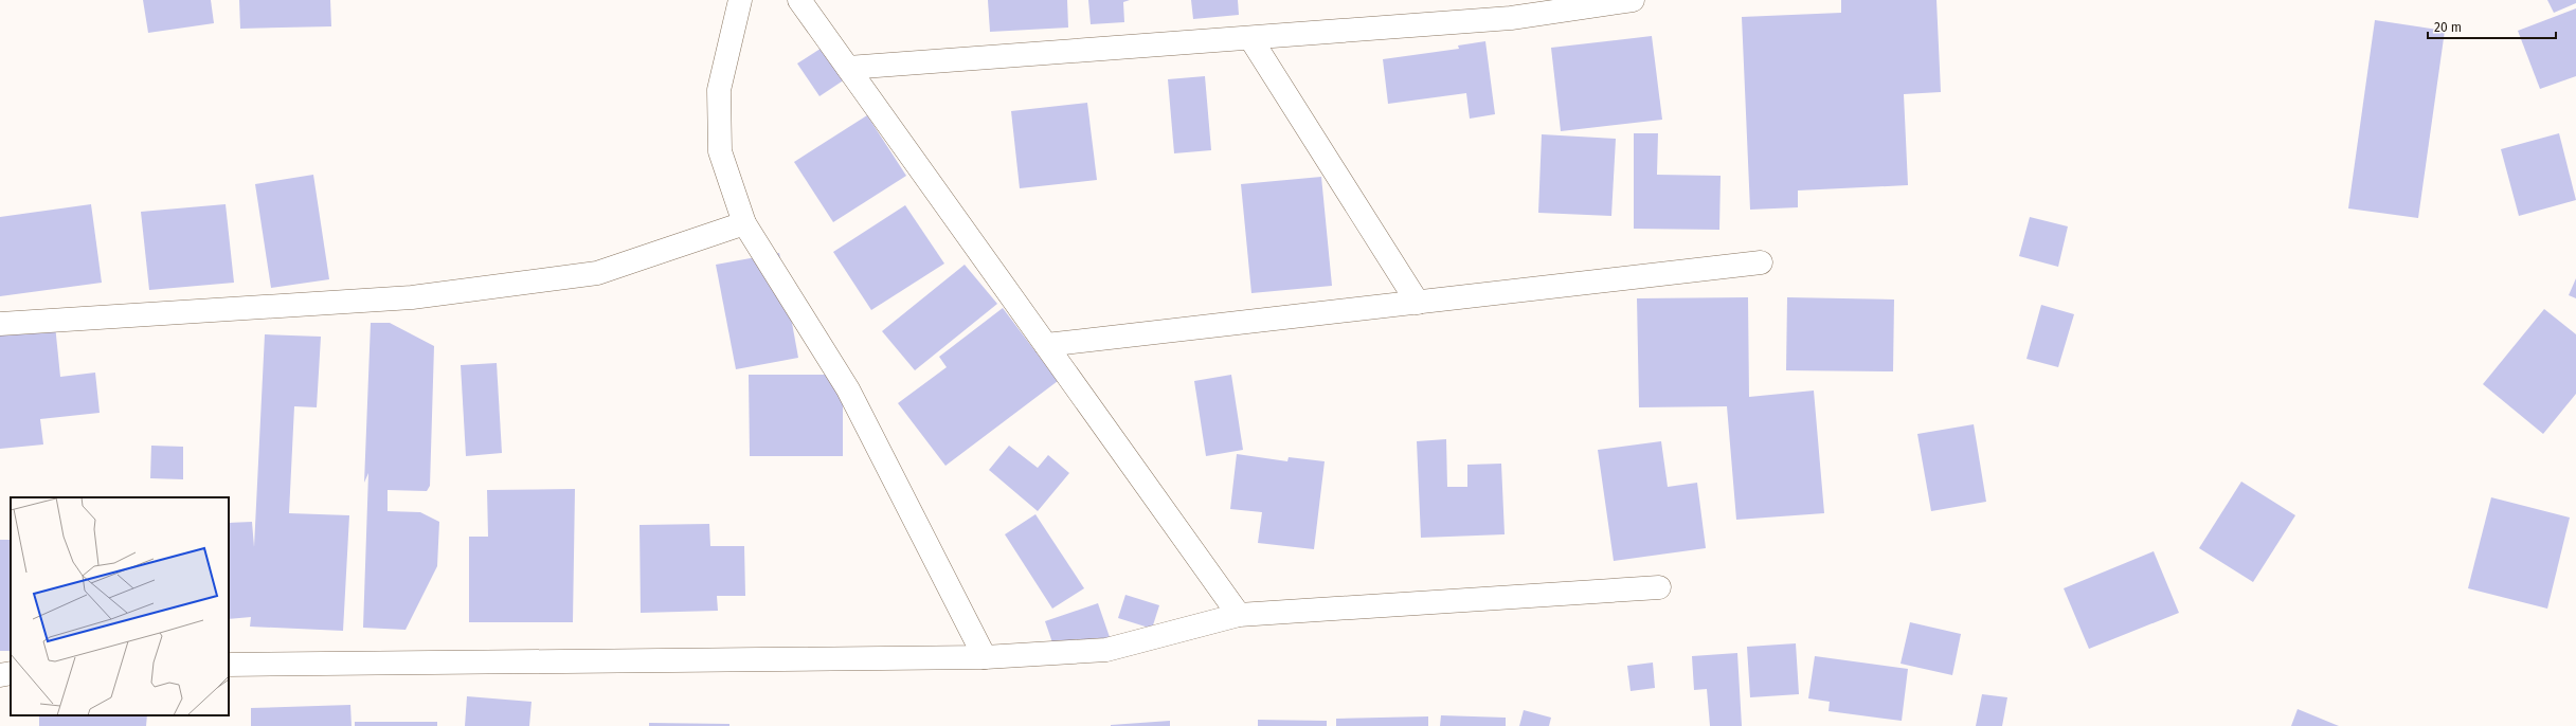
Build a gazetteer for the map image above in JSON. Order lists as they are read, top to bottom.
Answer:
{
  "scale_bar": "20 m"
}
